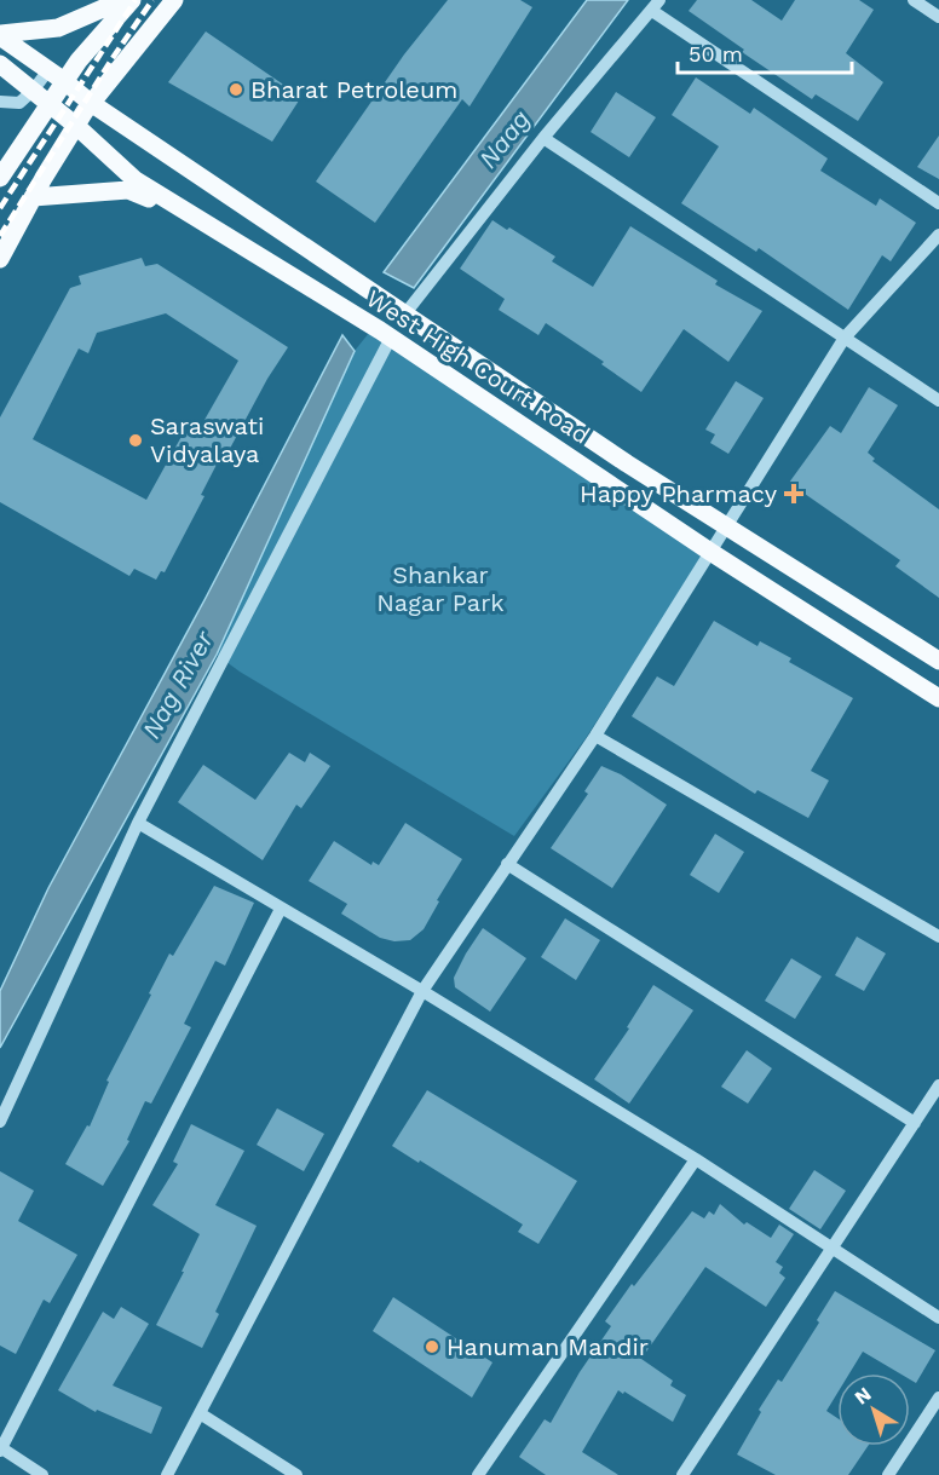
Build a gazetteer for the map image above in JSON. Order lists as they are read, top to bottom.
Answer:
{
  "streets": {
    "main road": ["West High Court Road"]
  },
  "water": ["Naag", "Nag River"],
  "parks": ["Shankar Nagar Park"],
  "places": {
    "other": ["Bharat Petroleum", "Saraswati Vidyalaya", "Hanuman Mandir"],
    "health": ["Happy Pharmacy"]
  },
  "scale_bar": "50 m",
  "north": "top left"
}
